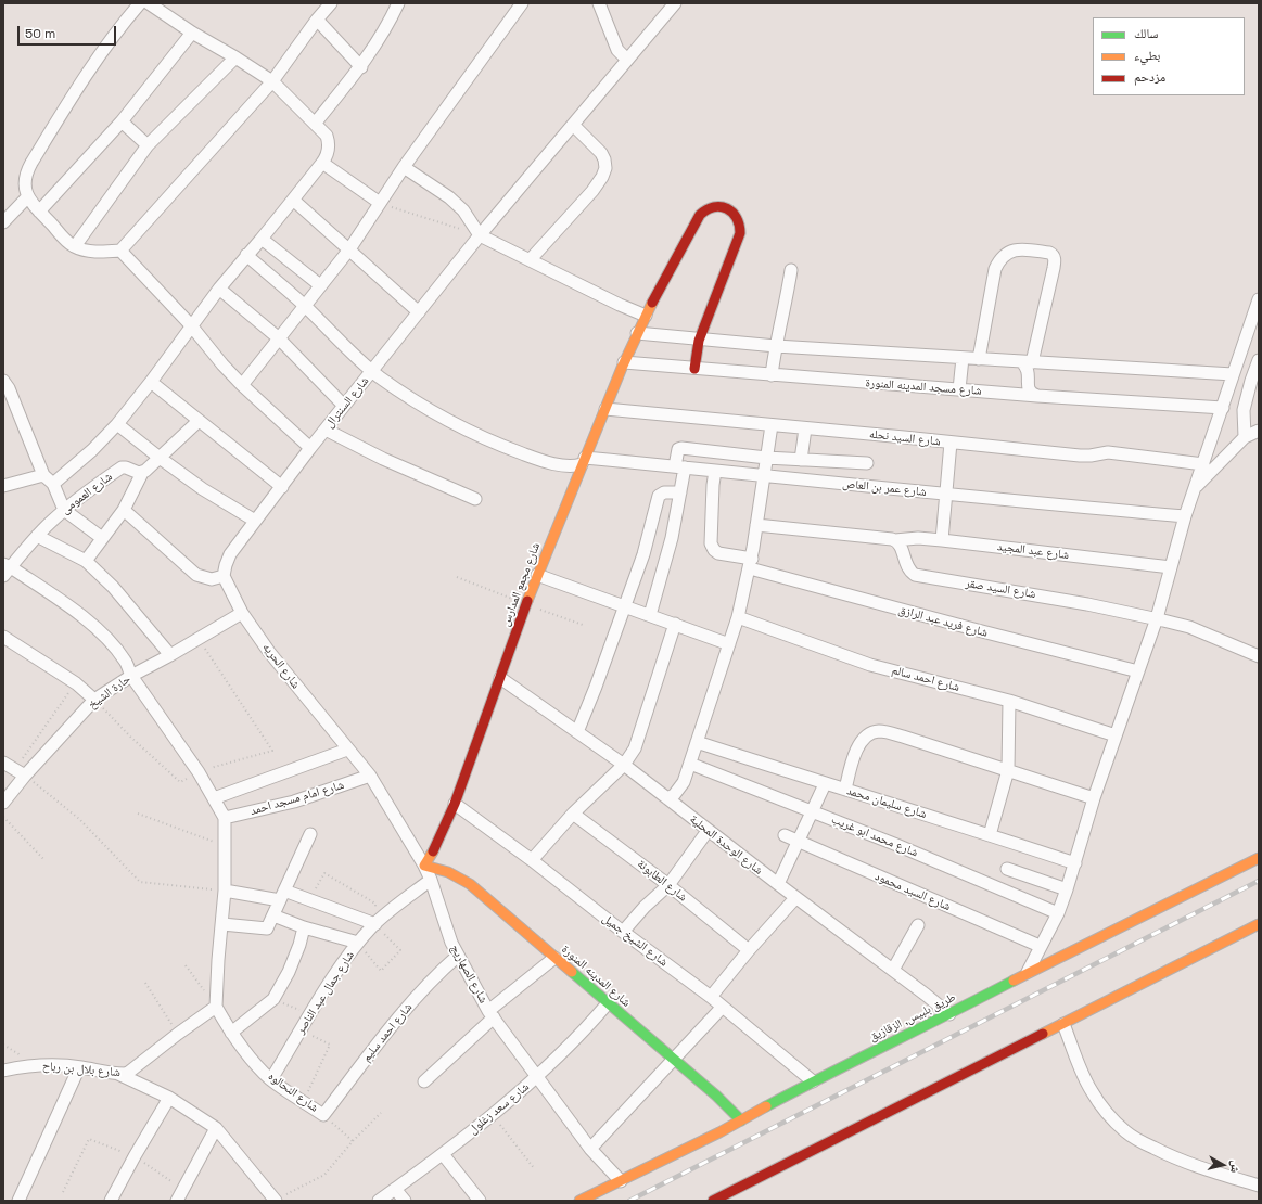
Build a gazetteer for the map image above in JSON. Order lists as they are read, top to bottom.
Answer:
{
  "streets": {
    "main road": ["شارع مجمع المدارس", "شارع المدينه المنورة", "طريق بلبيس, الزقازيق"],
    "street": [
      "شارع مسجد المدينه المنورة",
      "شارع السنترال",
      "شارع السيد نحله",
      "شارع عمر بن العاص",
      "شارع العمومى",
      "شارع عبد المجيد",
      "شارع السيد صقر",
      "شارع فريد عبد الرازق",
      "شارع الحريه",
      "شارع احمد سالم",
      "حارة الشيخ",
      "شارع امام مسجد احمد",
      "شارع سليمان محمد",
      "شارع محمد ابو غريب",
      "شارع الوحدة المحلية",
      "شارع الطابونة",
      "شارع السيد محمود",
      "شارع الشيخ جميل",
      "شارع الصهاريج",
      "شارع جمال عبد الناصر",
      "شارع احمد سليم",
      "شارع بلال بن رباح",
      "شارع النحالوه",
      "شارع سعد زغلول"
    ]
  },
  "crossings": [
    ["شارع مسجد المدينه المنورة", "شارع مجمع المدارس"],
    ["شارع السنترال", "شارع عمر بن العاص"],
    ["شارع السنترال", "شارع الحريه"],
    ["شارع السيد نحله", "شارع مجمع المدارس"],
    ["شارع عمر بن العاص", "شارع مجمع المدارس"],
    ["شارع عمر بن العاص", "شارع فريد عبد الرازق"],
    ["شارع عبد المجيد", "شارع السيد صقر"],
    ["شارع مجمع المدارس", "شارع الوحدة المحلية"],
    ["شارع مجمع المدارس", "شارع الشيخ جميل"],
    ["شارع مجمع المدارس", "شارع الصهاريج"],
    ["شارع مجمع المدارس", "شارع المدينه المنورة"],
    ["شارع الحريه", "حارة الشيخ"],
    ["شارع الحريه", "شارع الصهاريج"],
    ["شارع امام مسجد احمد", "شارع الصهاريج"],
    ["شارع الوحدة المحلية", "طريق بلبيس, الزقازيق"],
    ["شارع الشيخ جميل", "طريق بلبيس, الزقازيق"],
    ["شارع الصهاريج", "شارع المدينه المنورة"],
    ["شارع الصهاريج", "شارع جمال عبد الناصر"],
    ["شارع الصهاريج", "طريق بلبيس, الزقازيق"],
    ["شارع الصهاريج", "شارع احمد سليم"],
    ["شارع الصهاريج", "شارع سعد زغلول"],
    ["شارع المدينه المنورة", "طريق بلبيس, الزقازيق"],
    ["شارع المدينه المنورة", "شارع سعد زغلول"],
    ["شارع جمال عبد الناصر", "شارع النحالوه"],
    ["شارع احمد سليم", "شارع النحالوه"],
    ["شارع بلال بن رباح", "شارع النحالوه"]
  ],
  "legend": ["سالك", "بطيء", "مزدحم"],
  "scale_bar": "50 m",
  "north": "right"
}
